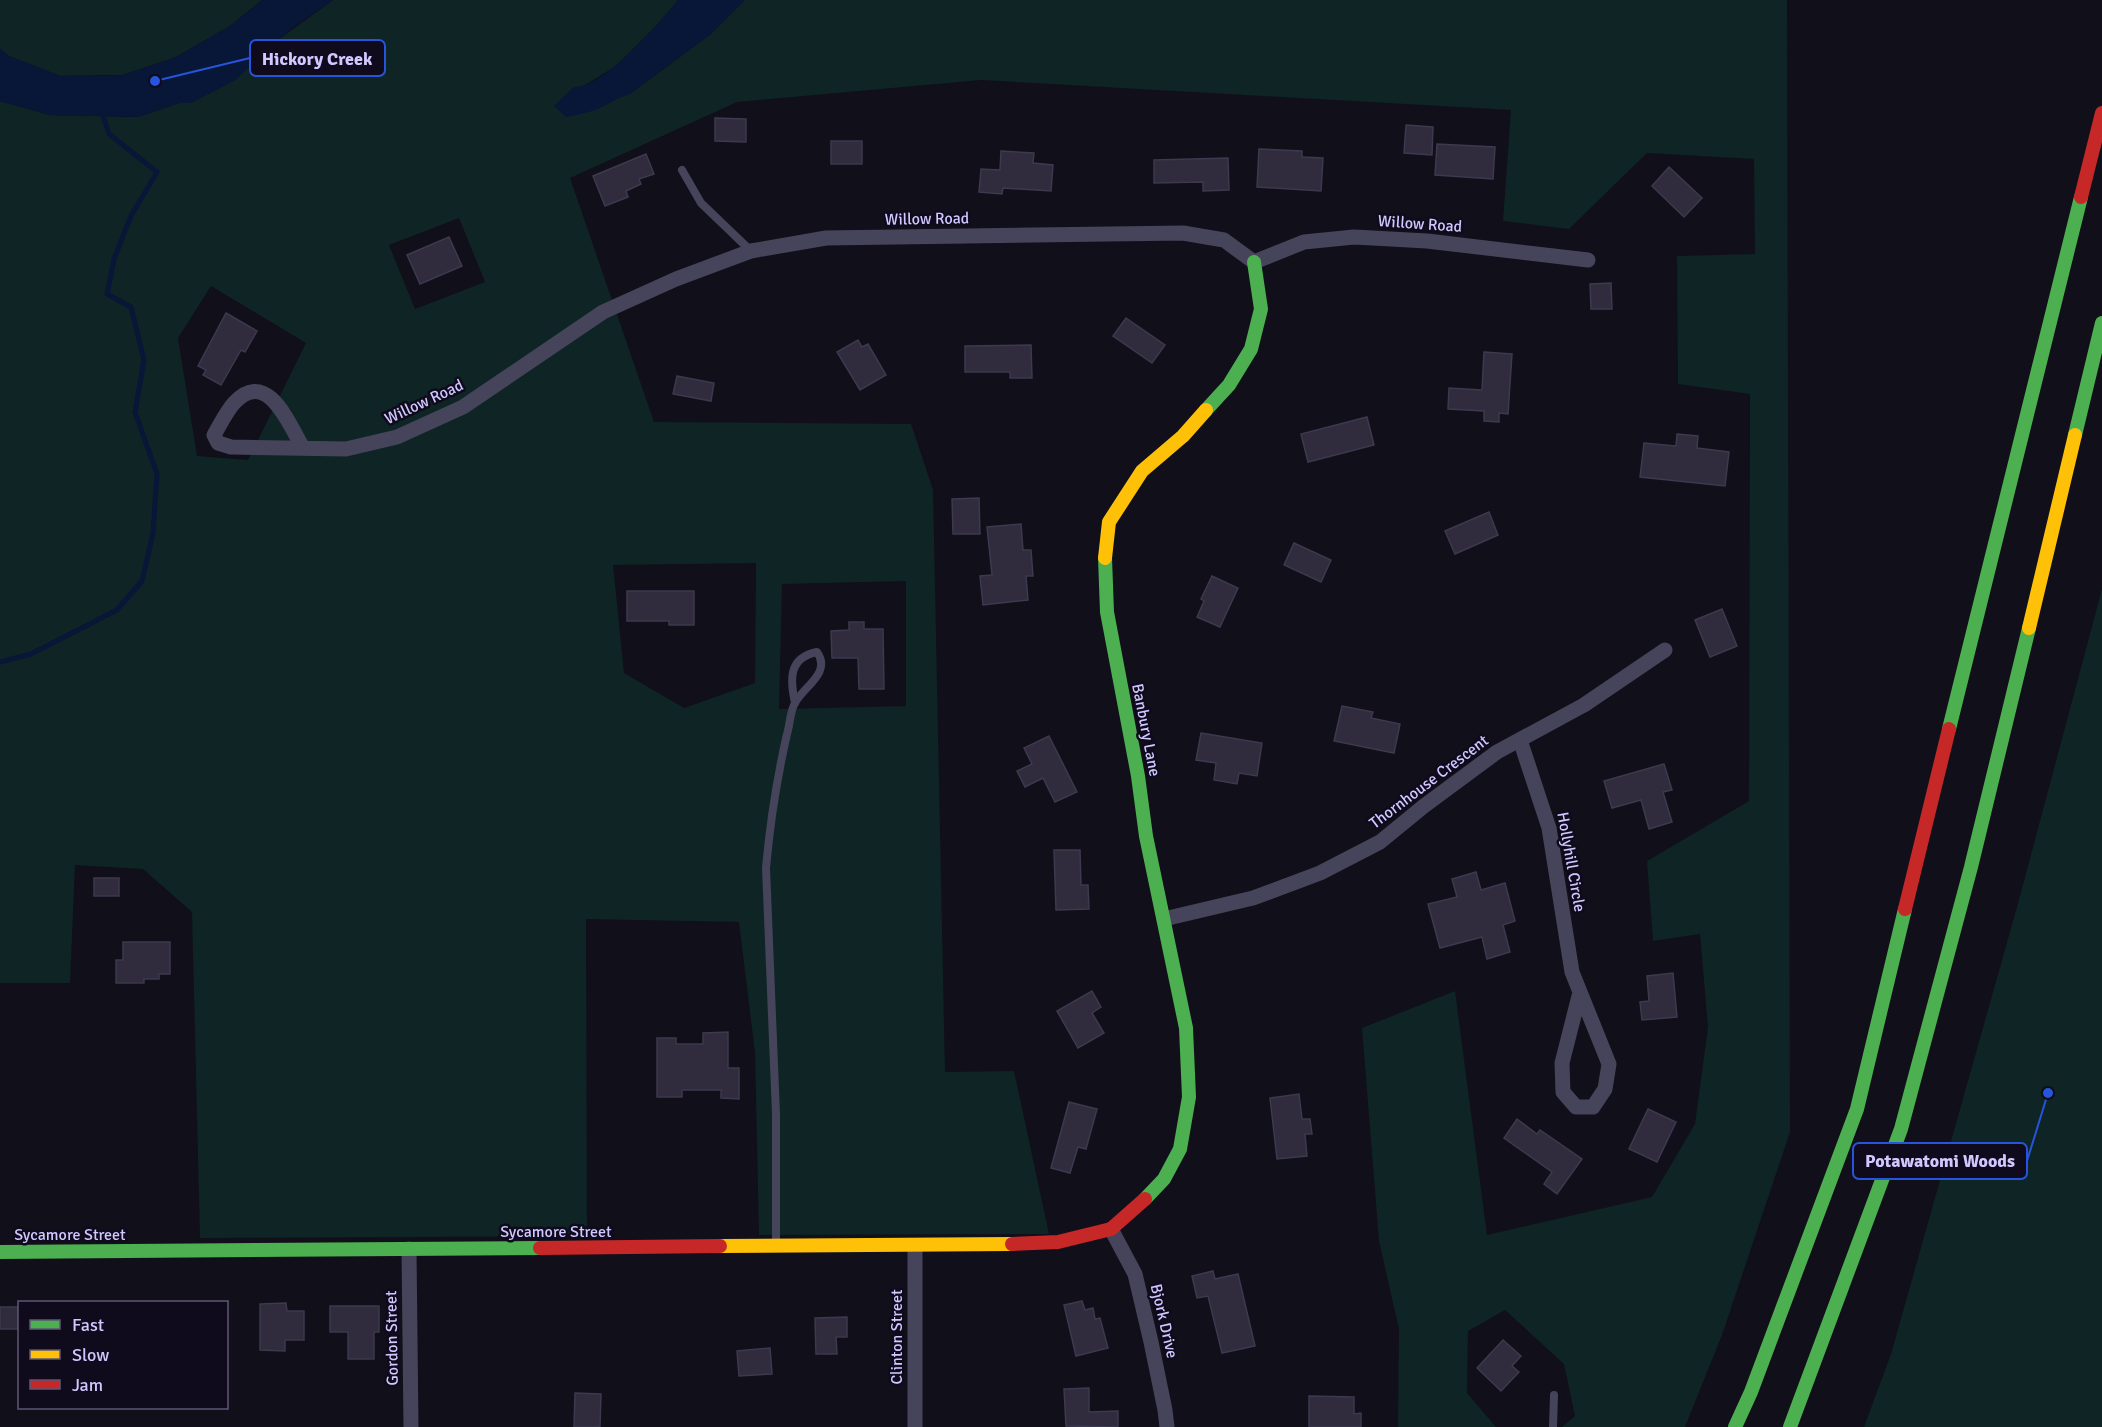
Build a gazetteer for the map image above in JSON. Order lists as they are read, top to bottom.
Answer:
{
  "streets": {
    "main road": ["Banbury Lane", "Sycamore Street"],
    "street": [
      "Willow Road",
      "Thornhouse Crescent",
      "Hollyhill Circle",
      "Bjork Drive",
      "Clinton Street",
      "Gordon Street"
    ]
  },
  "crossings": [
    ["Willow Road", "Banbury Lane"],
    ["Banbury Lane", "Thornhouse Crescent"],
    ["Banbury Lane", "Sycamore Street"],
    ["Banbury Lane", "Bjork Drive"],
    ["Thornhouse Crescent", "Hollyhill Circle"],
    ["Sycamore Street", "Bjork Drive"],
    ["Sycamore Street", "Clinton Street"],
    ["Sycamore Street", "Gordon Street"]
  ],
  "places": ["Hickory Creek", "Potawatomi Woods"],
  "legend": ["Fast", "Slow", "Jam"]
}
